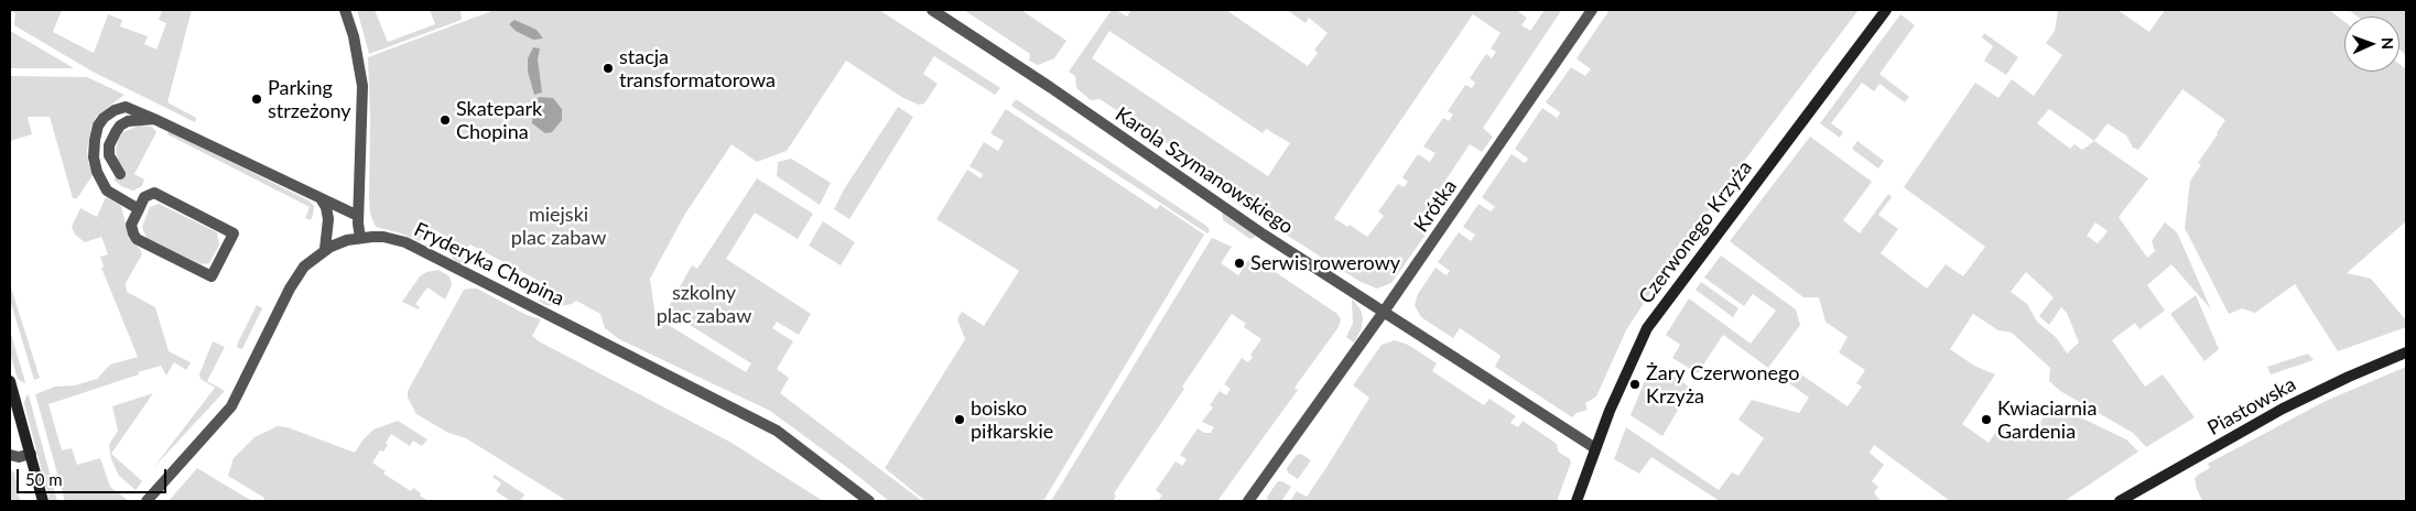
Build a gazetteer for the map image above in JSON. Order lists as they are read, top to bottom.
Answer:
{
  "streets": {
    "street": [
      "Karola Szymanowskiego",
      "Krótka",
      "Czerwonego Krzyża",
      "Fryderyka Chopina",
      "Piastowska"
    ]
  },
  "crossings": [
    ["Karola Szymanowskiego", "Krótka"],
    ["Karola Szymanowskiego", "Czerwonego Krzyża"]
  ],
  "parks": ["miejski plac zabaw", "szkolny plac zabaw"],
  "places": [
    "stacja transformatorowa",
    "Parking strzeżony",
    "Skatepark Chopina",
    "Serwis rowerowy",
    "Żary Czerwonego Krzyża",
    "boisko piłkarskie",
    "Kwiaciarnia Gardenia"
  ],
  "scale_bar": "50 m",
  "north": "right"
}
